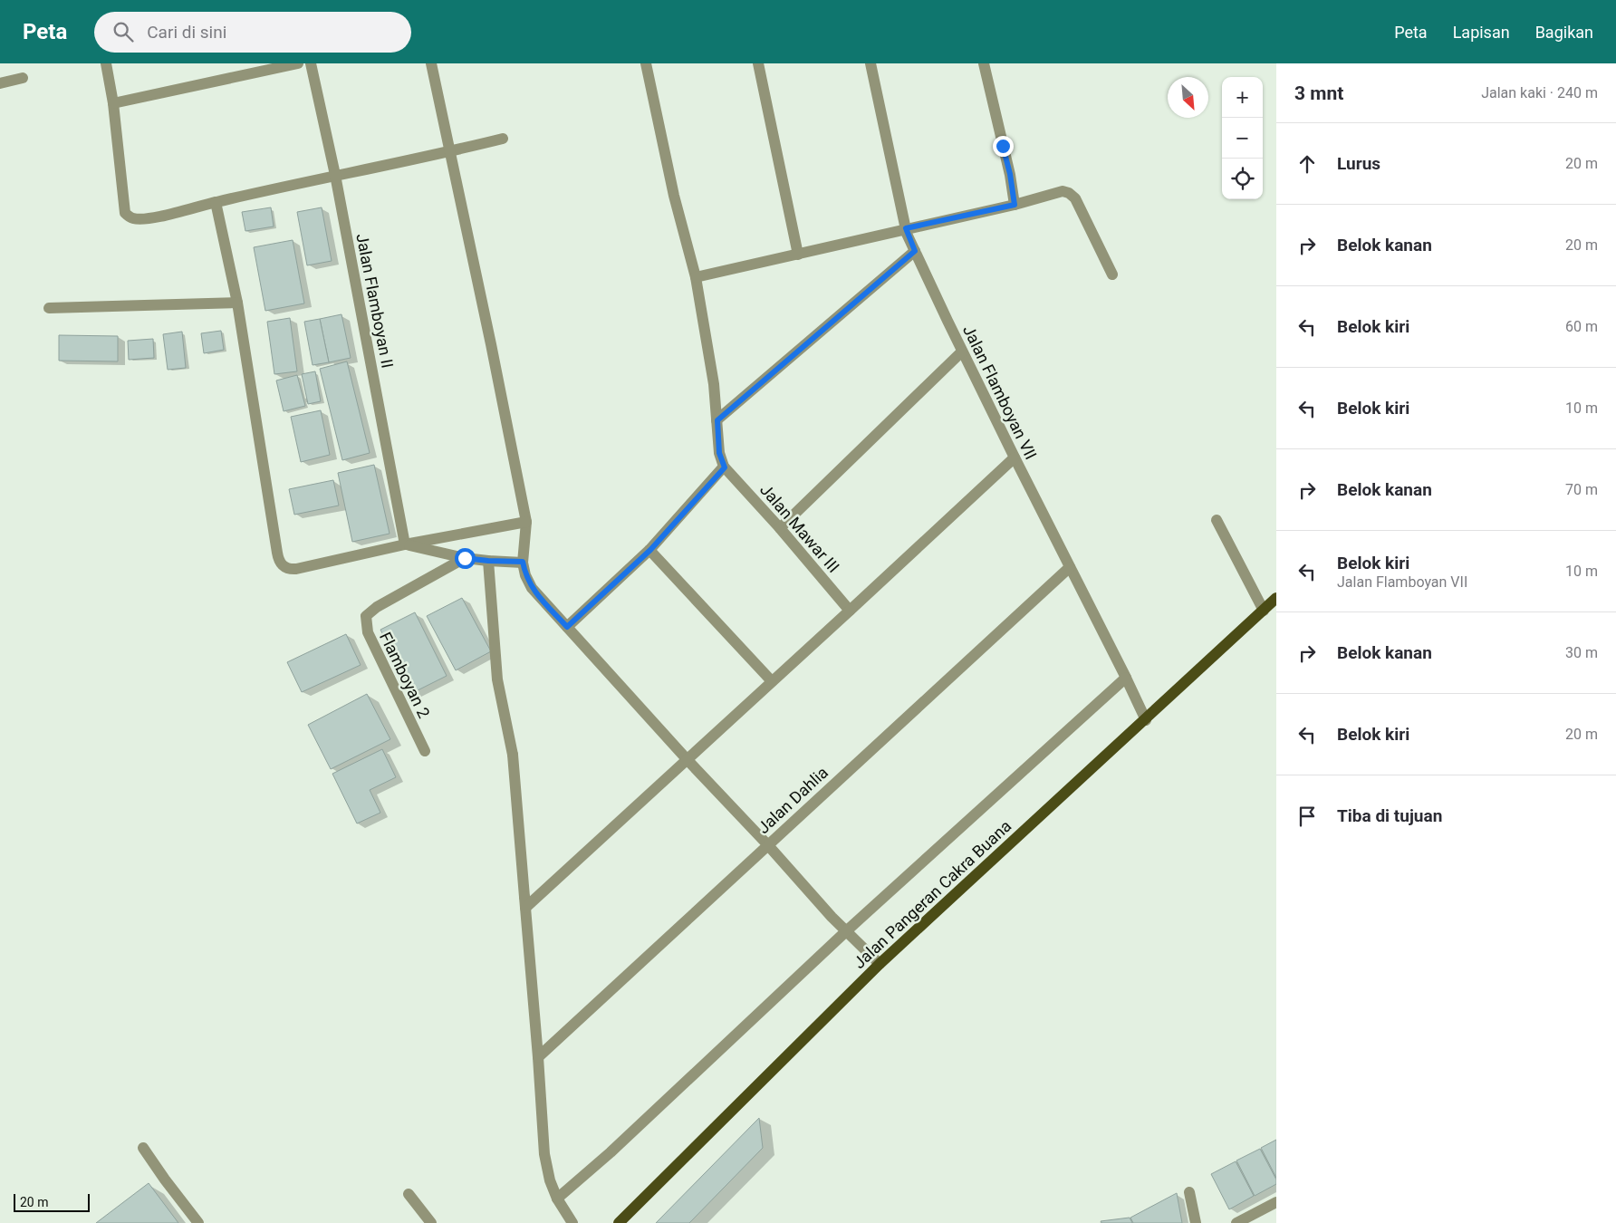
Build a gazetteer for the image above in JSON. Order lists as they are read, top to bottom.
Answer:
{
  "streets": {
    "main road": ["Jalan Pangeran Cakra Buana"],
    "street": [
      "Jalan Flamboyan II",
      "Jalan Flamboyan VII",
      "Jalan Mawar III",
      "Flamboyan 2",
      "Jalan Dahlia"
    ]
  },
  "crossings": [
    ["Jalan Flamboyan VII", "Jalan Dahlia"],
    ["Jalan Flamboyan VII", "Jalan Pangeran Cakra Buana"]
  ],
  "scale_bar": "20 m",
  "north": "bottom right",
  "page": {
    "header": "Peta",
    "search": "Cari di sini",
    "nav": ["Peta", "Lapisan", "Bagikan"],
    "heading": ["3 mnt", "Jalan kaki · 240 m"],
    "map_buttons": ["+", "−"],
    "list": [
      ["Lurus", "20 m"],
      ["Belok kanan", "20 m"],
      ["Belok kiri", "60 m"],
      ["Belok kiri", "10 m"],
      ["Belok kanan", "70 m"],
      ["Belok kiri", "Jalan Flamboyan VII", "10 m"],
      ["Belok kanan", "30 m"],
      ["Belok kiri", "20 m"],
      "Tiba di tujuan"
    ],
    "scale": "20 m"
  }
}
